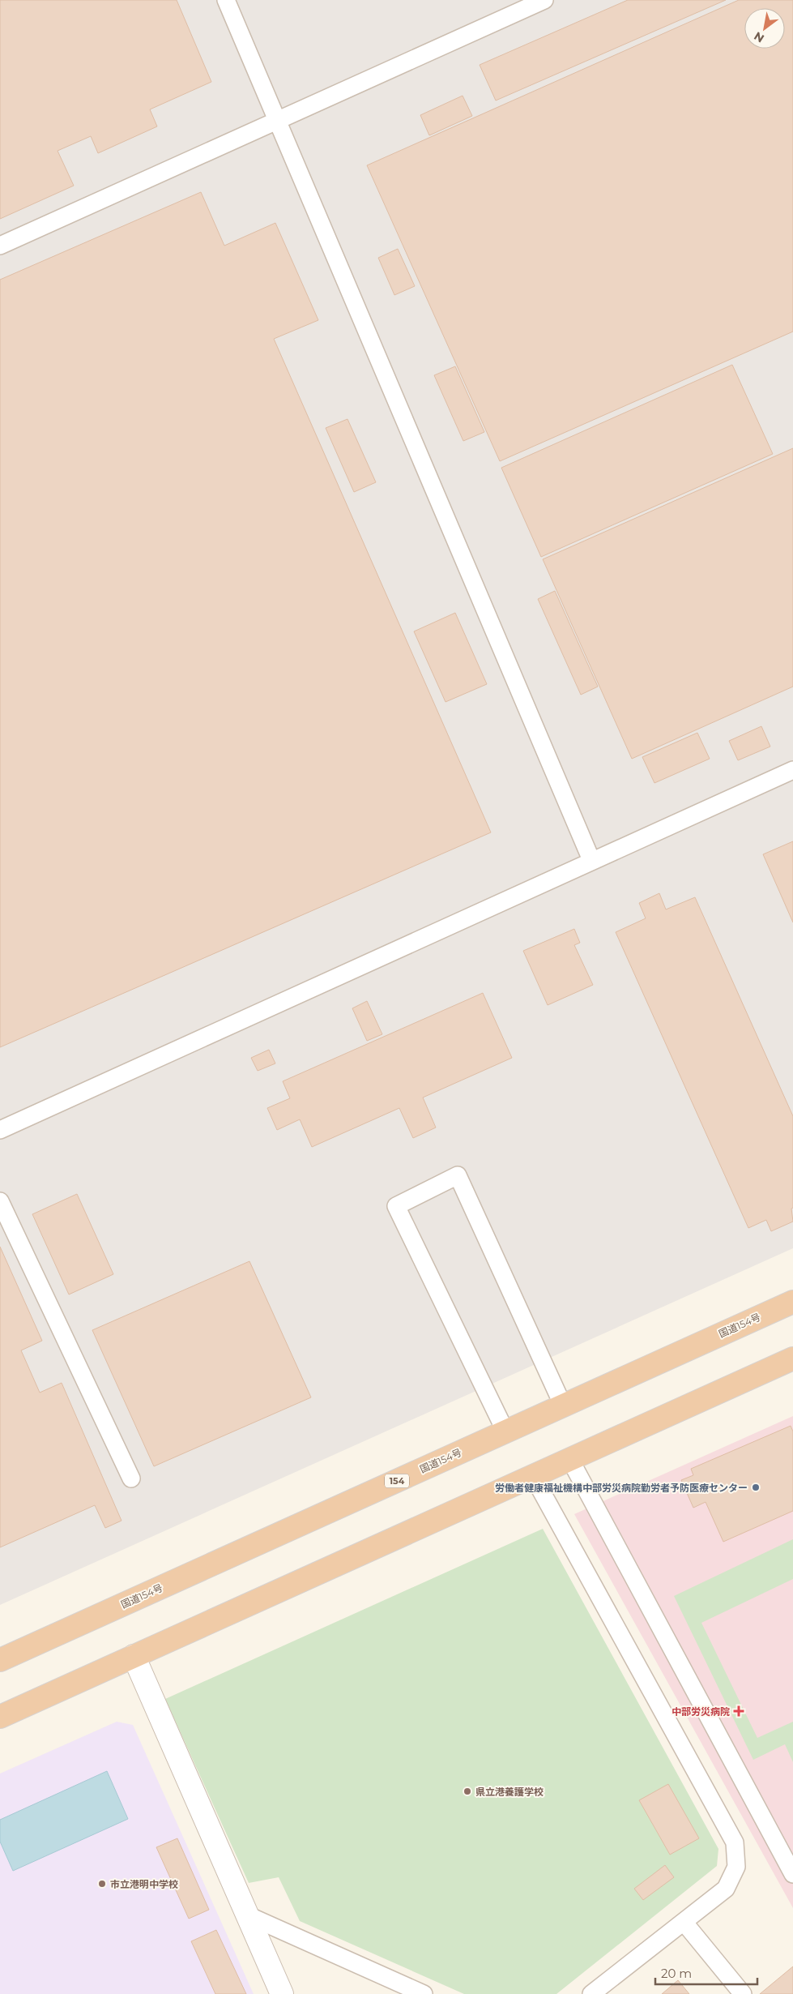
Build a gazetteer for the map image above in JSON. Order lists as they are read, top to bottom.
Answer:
{
  "streets": {
    "highway": ["国道154号", "154"]
  },
  "places": {
    "other": ["労働者健康福祉機構中部労災病院勤労者予防医療センター", "県立港養護学校", "市立港明中学校"],
    "health": ["中部労災病院"]
  },
  "scale_bar": "20 m",
  "north": "bottom left"
}
